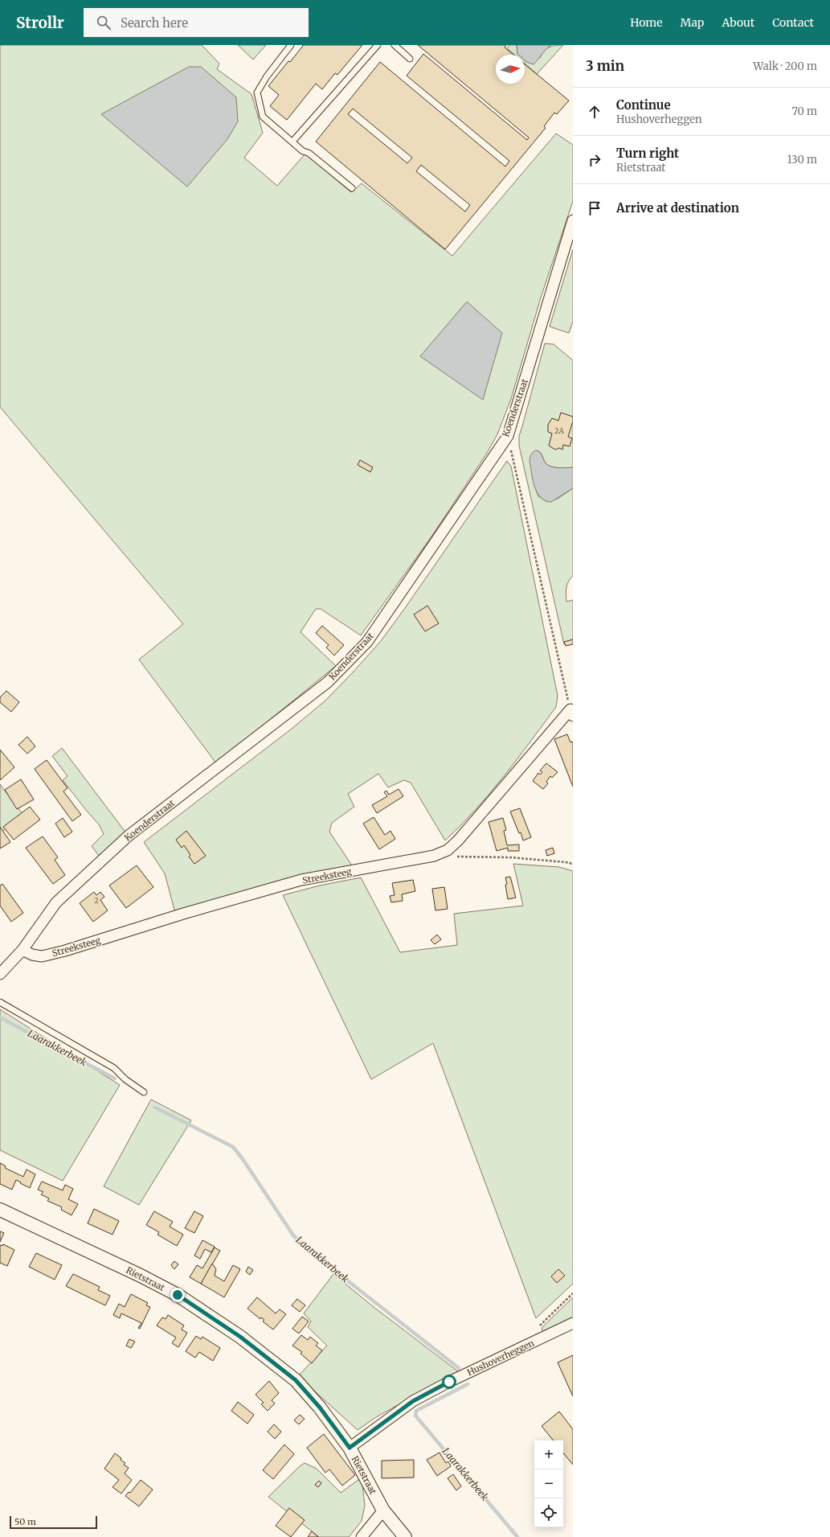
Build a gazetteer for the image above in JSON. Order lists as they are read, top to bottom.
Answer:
{
  "streets": {
    "street": [
      "Koenderstraat",
      "Streeksteeg",
      "Rietstraat",
      "Hushoverheggen"
    ]
  },
  "crossings": [
    ["Koenderstraat", "Streeksteeg"],
    ["Rietstraat", "Hushoverheggen"]
  ],
  "water": ["Laarakkerbeek"],
  "house_numbers": ["2A", "2"],
  "scale_bar": "50 m",
  "north": "right",
  "page": {
    "header": "Strollr",
    "search": "Search here",
    "nav": [
      "Home",
      "Map",
      "About",
      "Contact"
    ],
    "heading": ["3 min", "Walk · 200 m"],
    "list": [
      ["Continue", "Hushoverheggen", "70 m"],
      ["Turn right", "Rietstraat", "130 m"],
      "Arrive at destination"
    ],
    "map_buttons": ["+", "−"],
    "scale": "50 m"
  }
}
